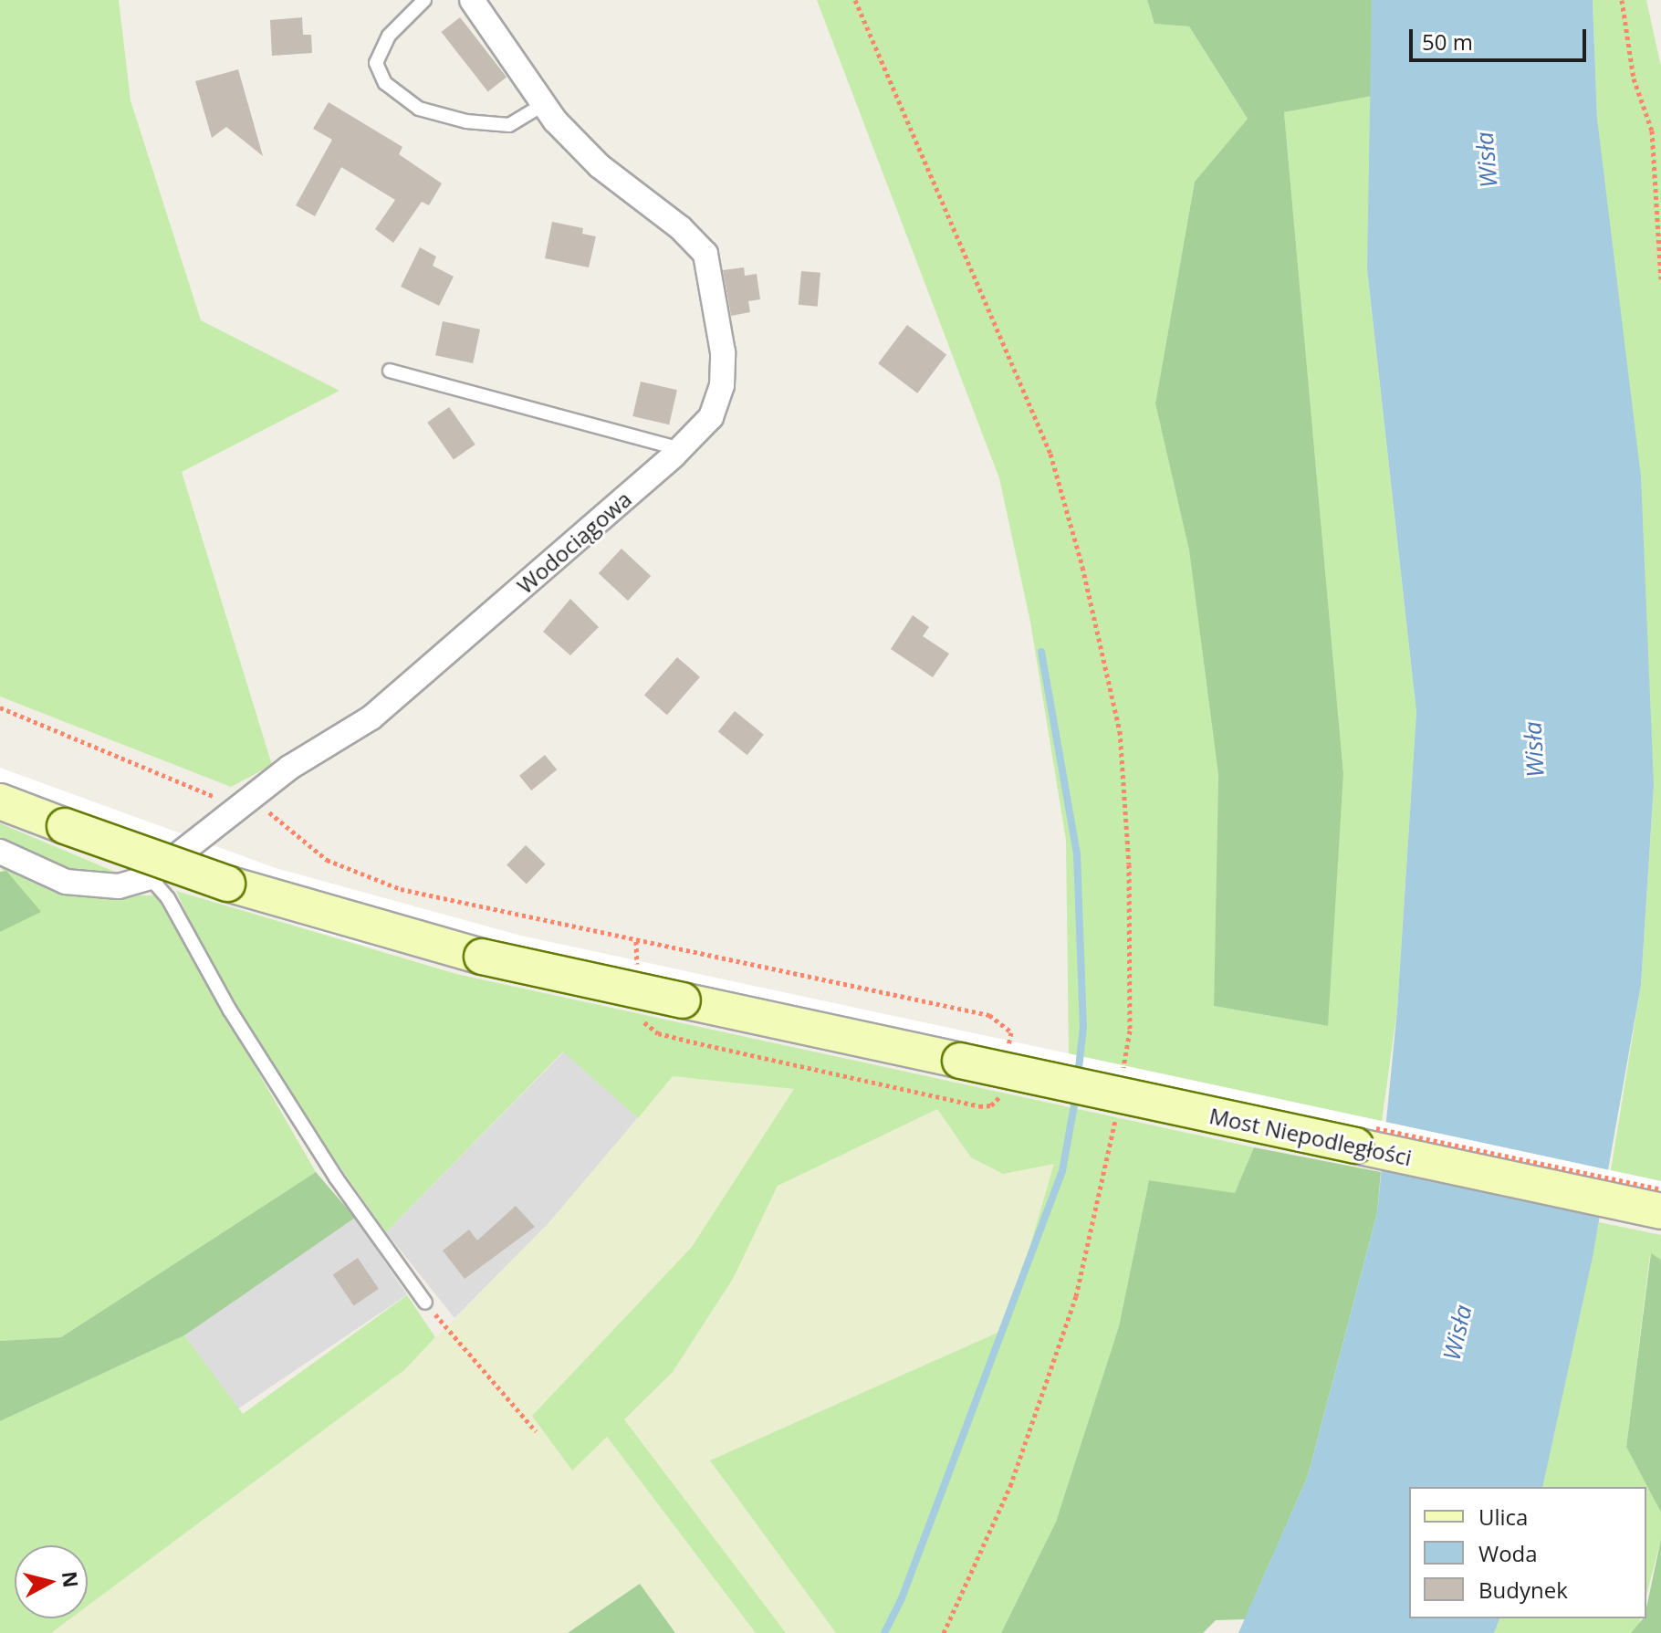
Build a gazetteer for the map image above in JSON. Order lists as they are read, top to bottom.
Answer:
{
  "streets": {
    "main road": ["Most Niepodległości"],
    "street": ["Wodociągowa"]
  },
  "water": ["Wisła"],
  "legend": ["Ulica", "Woda", "Budynek"],
  "scale_bar": "50 m",
  "north": "right"
}
